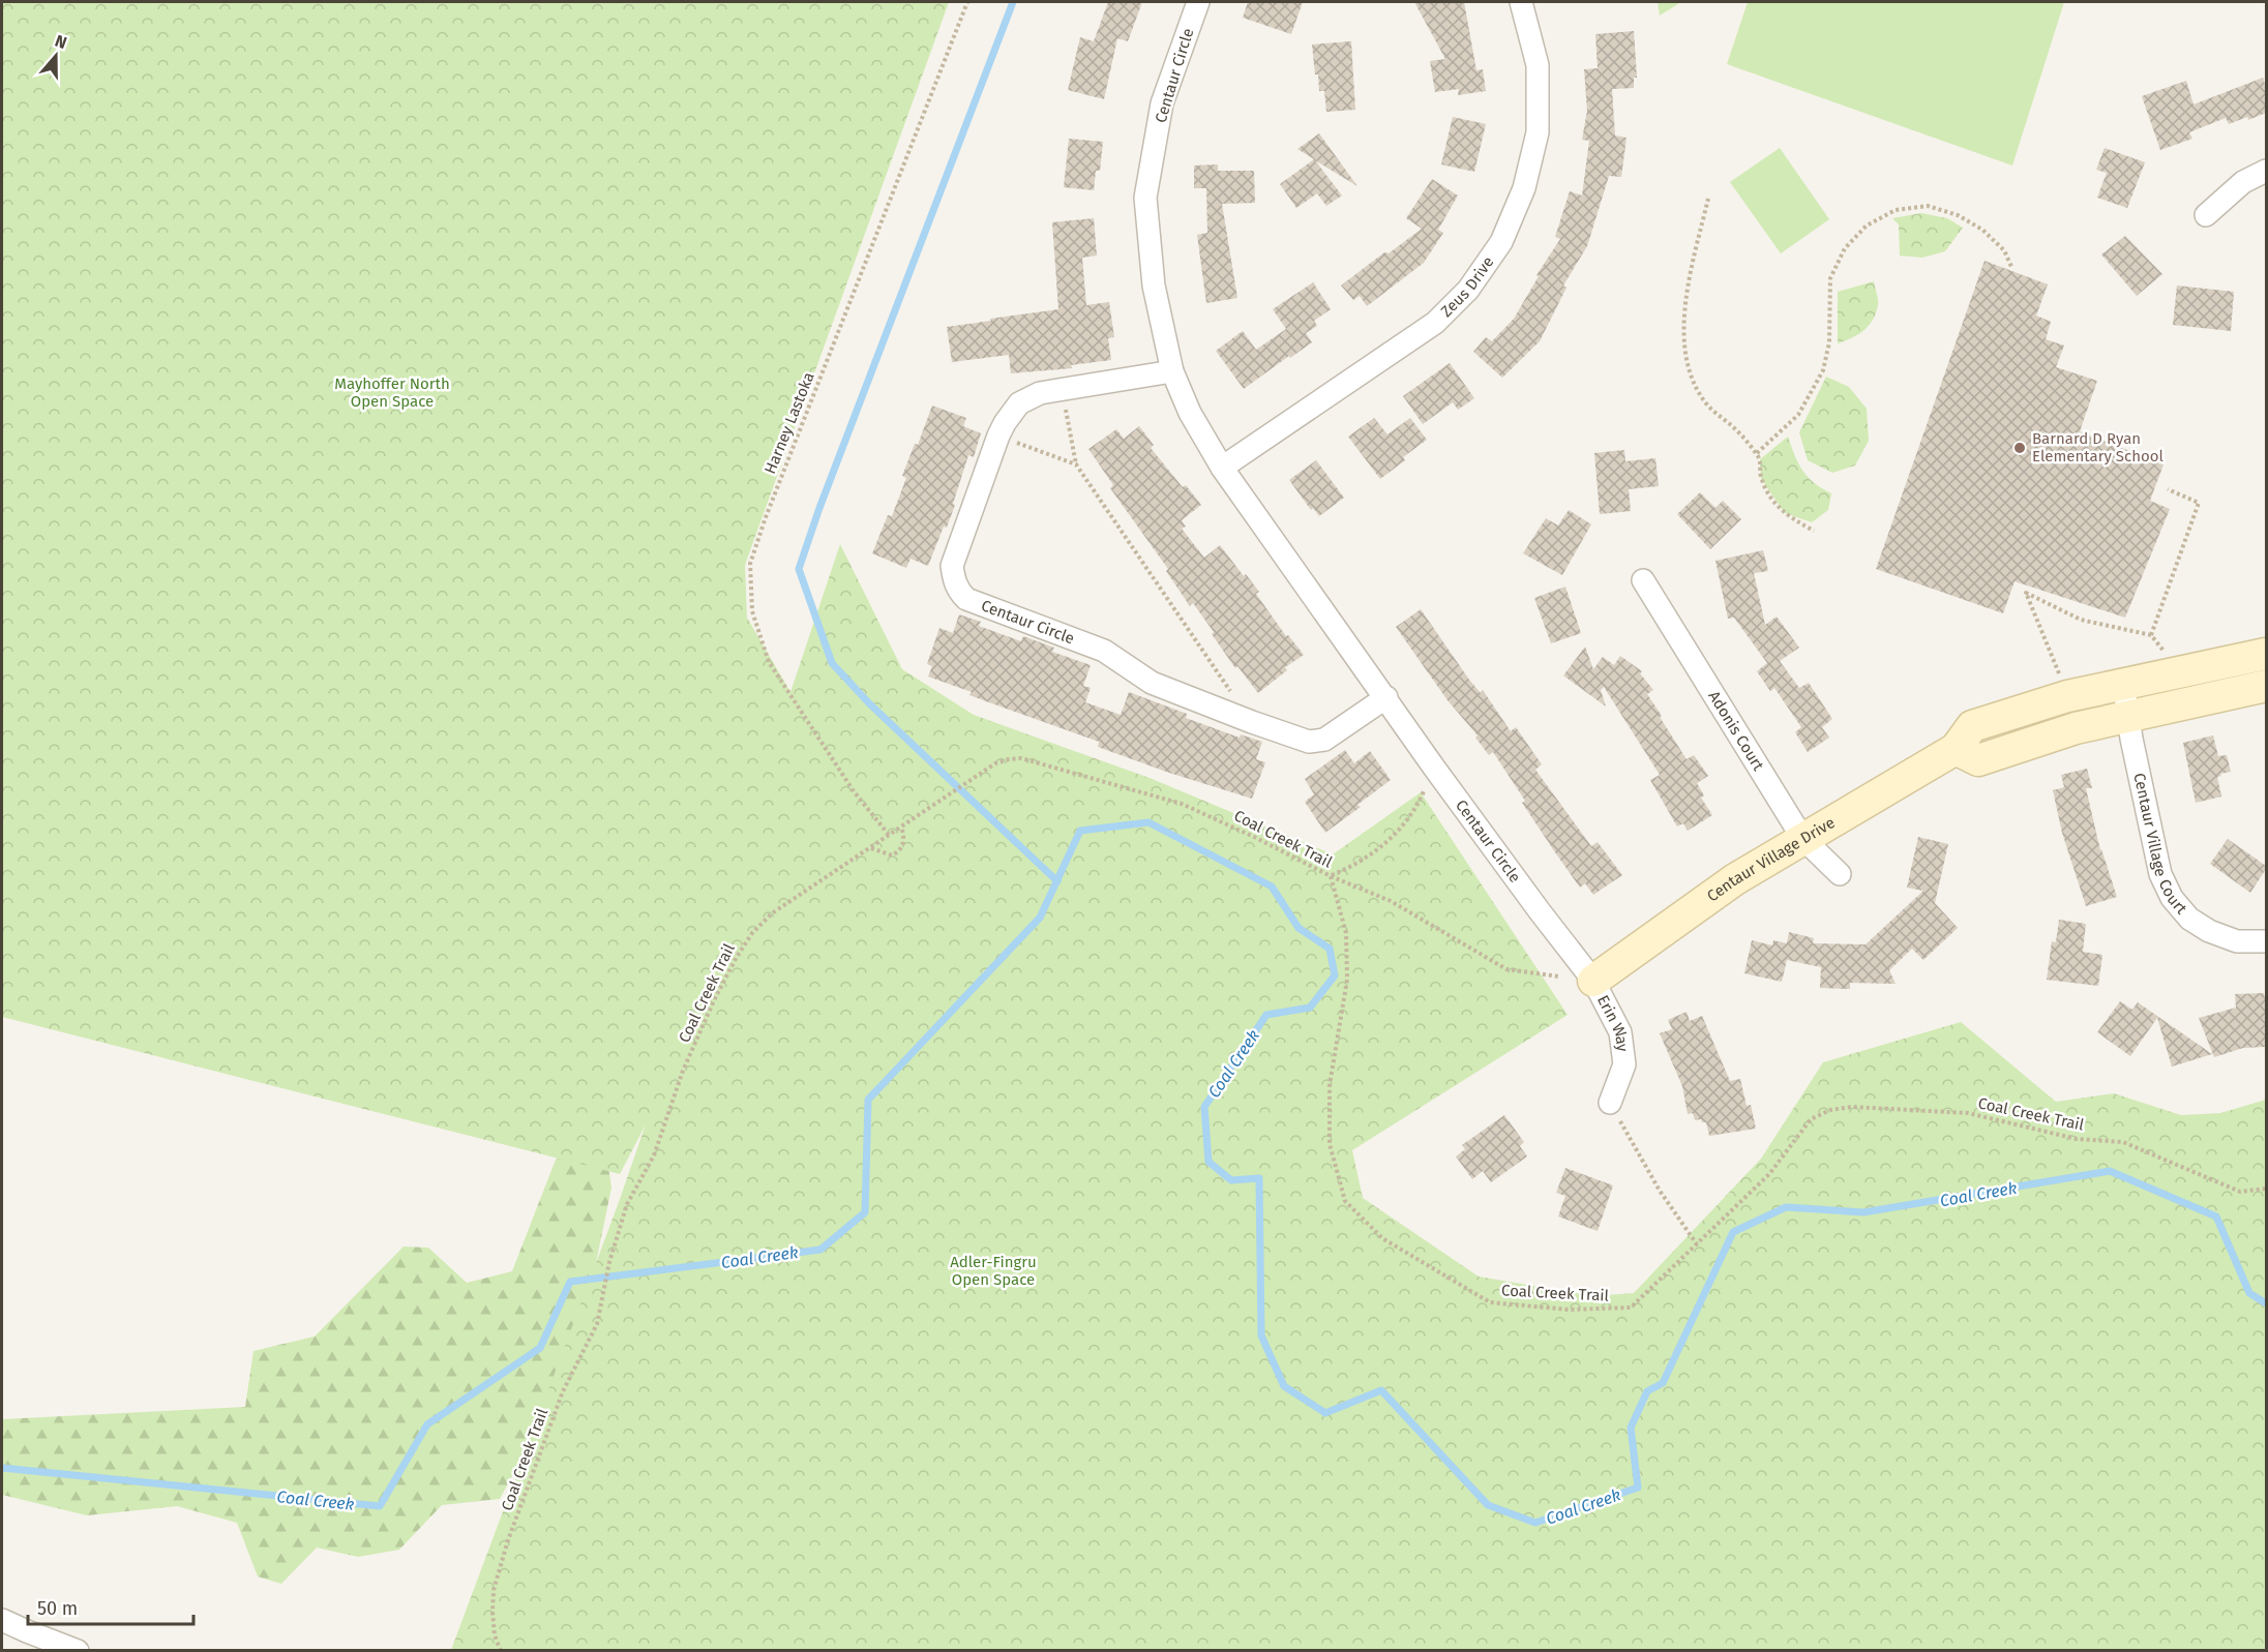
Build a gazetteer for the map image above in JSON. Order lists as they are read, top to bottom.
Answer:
{
  "streets": {
    "street": [
      "Centaur Circle",
      "Zeus Drive",
      "Adonis Court",
      "Centaur Village Court",
      "Centaur Village Drive",
      "Erin Way"
    ],
    "path": ["Harney Lastoka", "Coal Creek Trail"]
  },
  "crossings": [
    ["Centaur Circle", "Zeus Drive"],
    ["Centaur Circle", "Centaur Village Drive"],
    ["Centaur Circle", "Erin Way"],
    ["Harney Lastoka", "Coal Creek Trail"],
    ["Adonis Court", "Centaur Village Drive"],
    ["Centaur Village Court", "Centaur Village Drive"],
    ["Centaur Village Drive", "Erin Way"]
  ],
  "water": ["Coal Creek"],
  "parks": ["Mayhoffer North Open Space", "Adler-Fingru Open Space"],
  "places": ["Barnard D Ryan Elementary School"],
  "scale_bar": "50 m",
  "north": "top"
}
